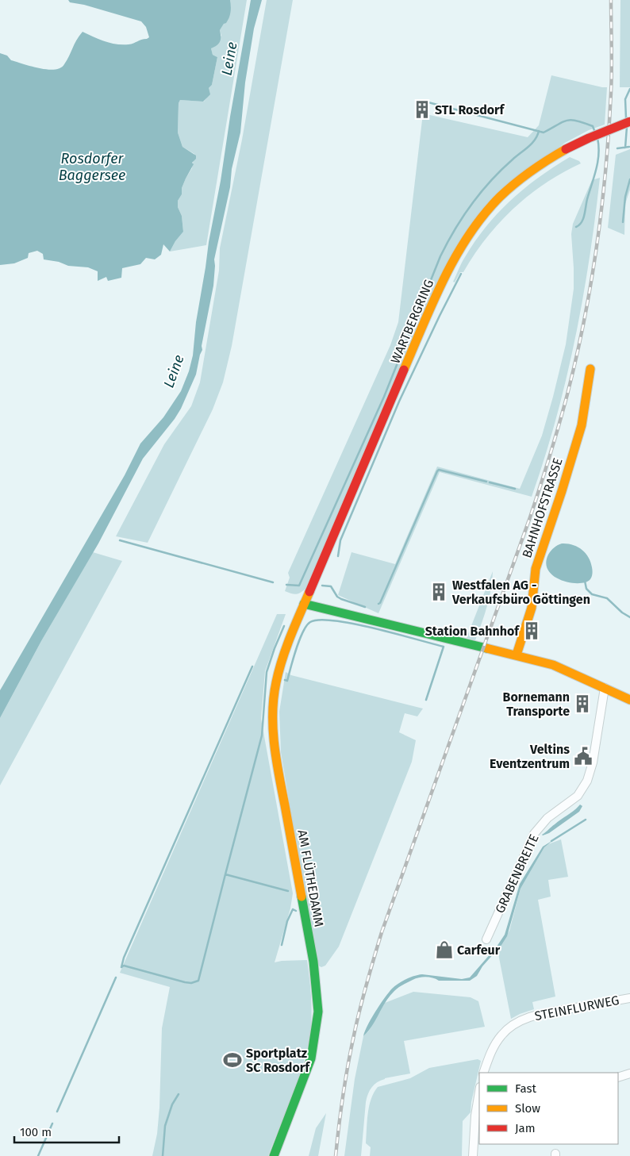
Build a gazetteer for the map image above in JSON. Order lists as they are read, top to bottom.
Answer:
{
  "streets": {
    "main road": ["WARTBERGRING", "BAHNHOFSTRASSE", "AM FLÜTHEDAMM"],
    "street": ["GRABENBREITE", "STEINFLURWEG"]
  },
  "crossings": [
    ["WARTBERGRING", "AM FLÜTHEDAMM"]
  ],
  "water": ["Leine", "Rosdorfer Baggersee"],
  "places": {
    "building": [
      "STL Rosdorf",
      "Westfalen AG - Verkaufsbüro Göttingen",
      "Station Bahnhof",
      "Bornemann Transporte"
    ],
    "public building": ["Veltins Eventzentrum"],
    "shop": ["Carfeur"],
    "sports": ["Sportplatz SC Rosdorf"]
  },
  "legend": ["Fast", "Slow", "Jam"],
  "scale_bar": "100 m"
}
